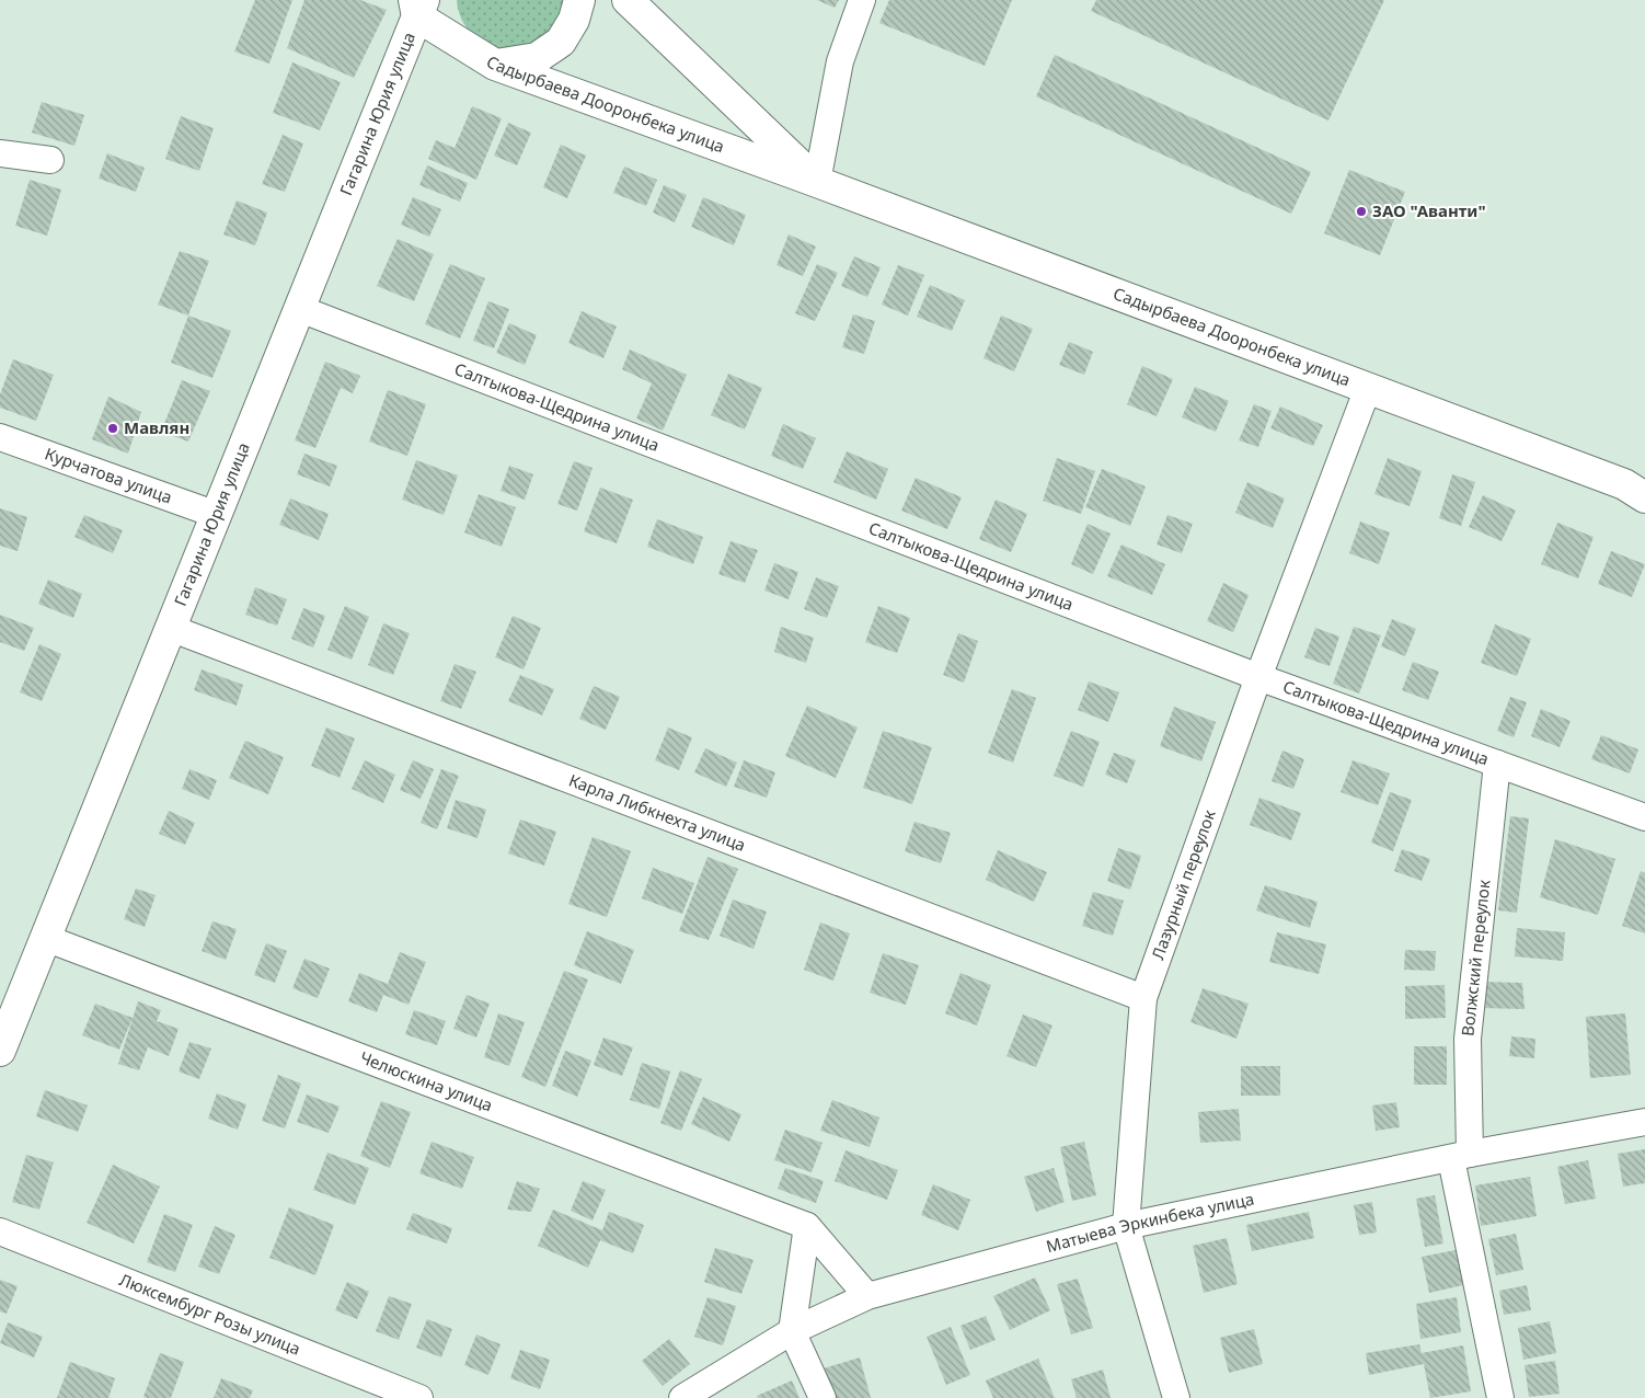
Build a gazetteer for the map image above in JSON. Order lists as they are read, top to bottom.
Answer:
{
  "streets": {
    "main road": ["Садырбаева Дооронбека улица", "Гагарина Юрия улица"],
    "street": [
      "Салтыкова-Щедрина улица",
      "Курчатова улица",
      "Карла Либкнехта улица",
      "Лазурный переулок",
      "Волжский переулок",
      "Челюскина улица",
      "Матыева Эркинбека улица",
      "Люксембург Розы улица"
    ]
  },
  "crossings": [
    ["Садырбаева Дооронбека улица", "Гагарина Юрия улица"],
    ["Садырбаева Дооронбека улица", "Лазурный переулок"],
    ["Гагарина Юрия улица", "Салтыкова-Щедрина улица"],
    ["Гагарина Юрия улица", "Курчатова улица"],
    ["Гагарина Юрия улица", "Карла Либкнехта улица"],
    ["Гагарина Юрия улица", "Челюскина улица"],
    ["Салтыкова-Щедрина улица", "Лазурный переулок"],
    ["Салтыкова-Щедрина улица", "Волжский переулок"],
    ["Карла Либкнехта улица", "Лазурный переулок"],
    ["Лазурный переулок", "Матыева Эркинбека улица"],
    ["Волжский переулок", "Матыева Эркинбека улица"],
    ["Челюскина улица", "Матыева Эркинбека улица"]
  ],
  "places": ["ЗАО \"Аванти\"", "Мавлян"]
}
